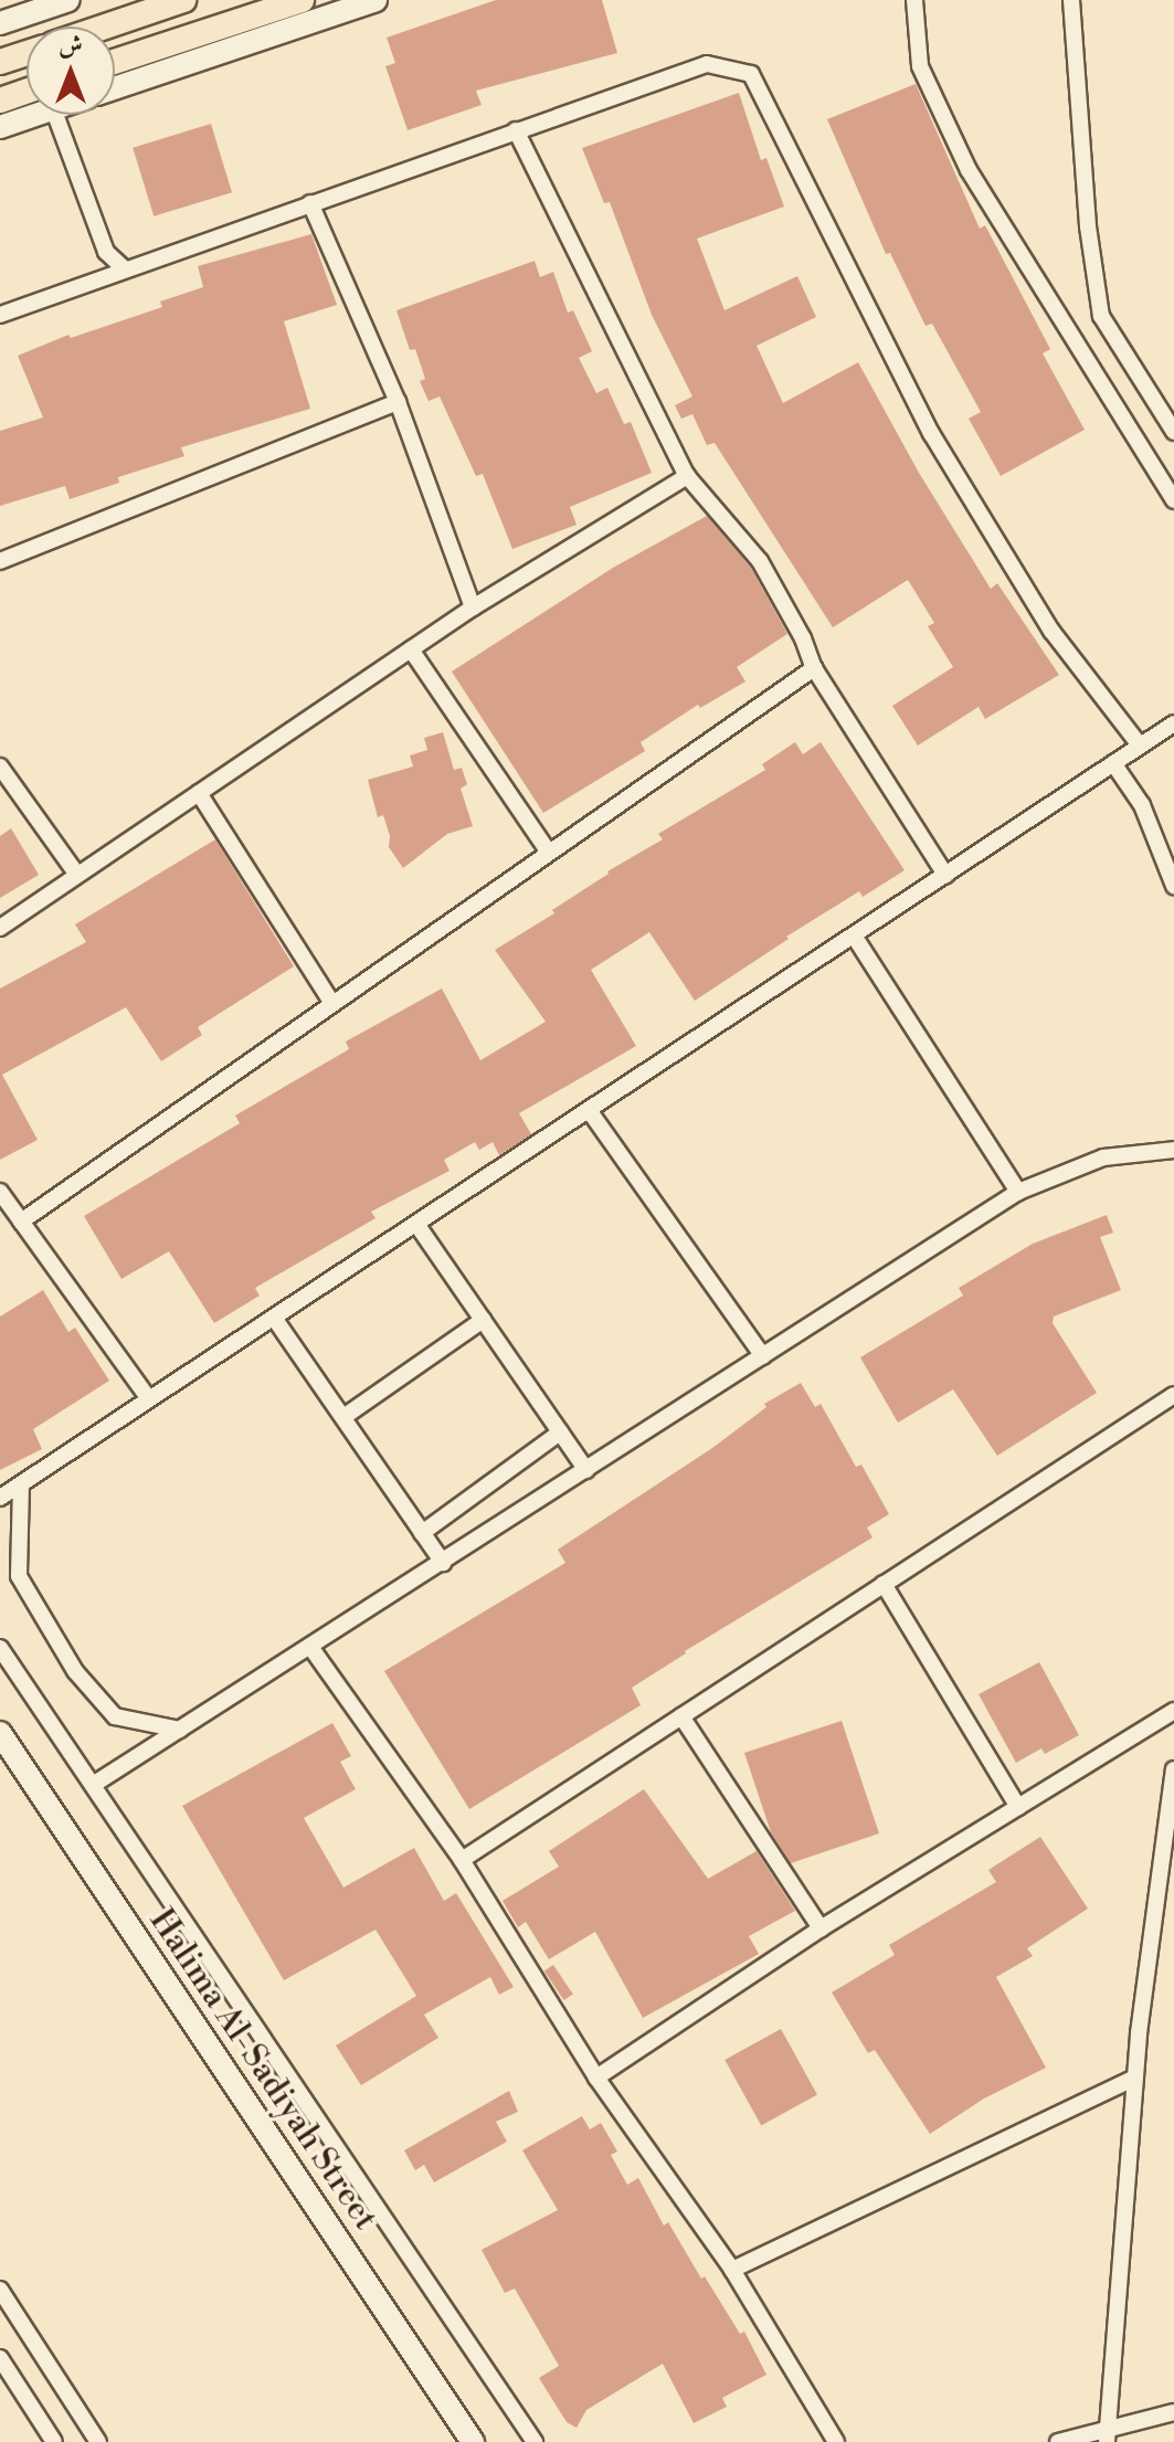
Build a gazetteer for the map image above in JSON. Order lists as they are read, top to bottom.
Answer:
{
  "streets": {
    "street": ["Halima Al-Sadiyah Street"]
  },
  "north": "top"
}
